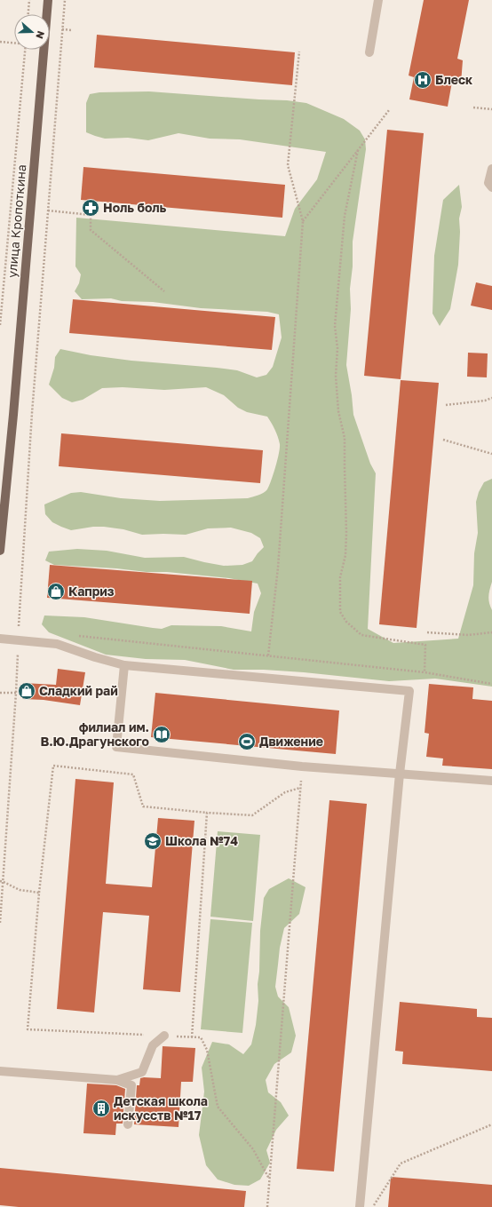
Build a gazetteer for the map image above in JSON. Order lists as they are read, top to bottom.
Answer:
{
  "streets": {
    "main road": ["улица Кропоткина"]
  },
  "places": {
    "hospital": ["Блеск"],
    "pharmacy": ["Ноль боль"],
    "shop": ["Каприз", "Сладкий рай"],
    "library": ["филиал им. В.Ю.Драгунского"],
    "sports": ["Движение"],
    "school or university": ["Школа №74"],
    "building": ["Детская школа искусств №17"]
  },
  "north": "right"
}
